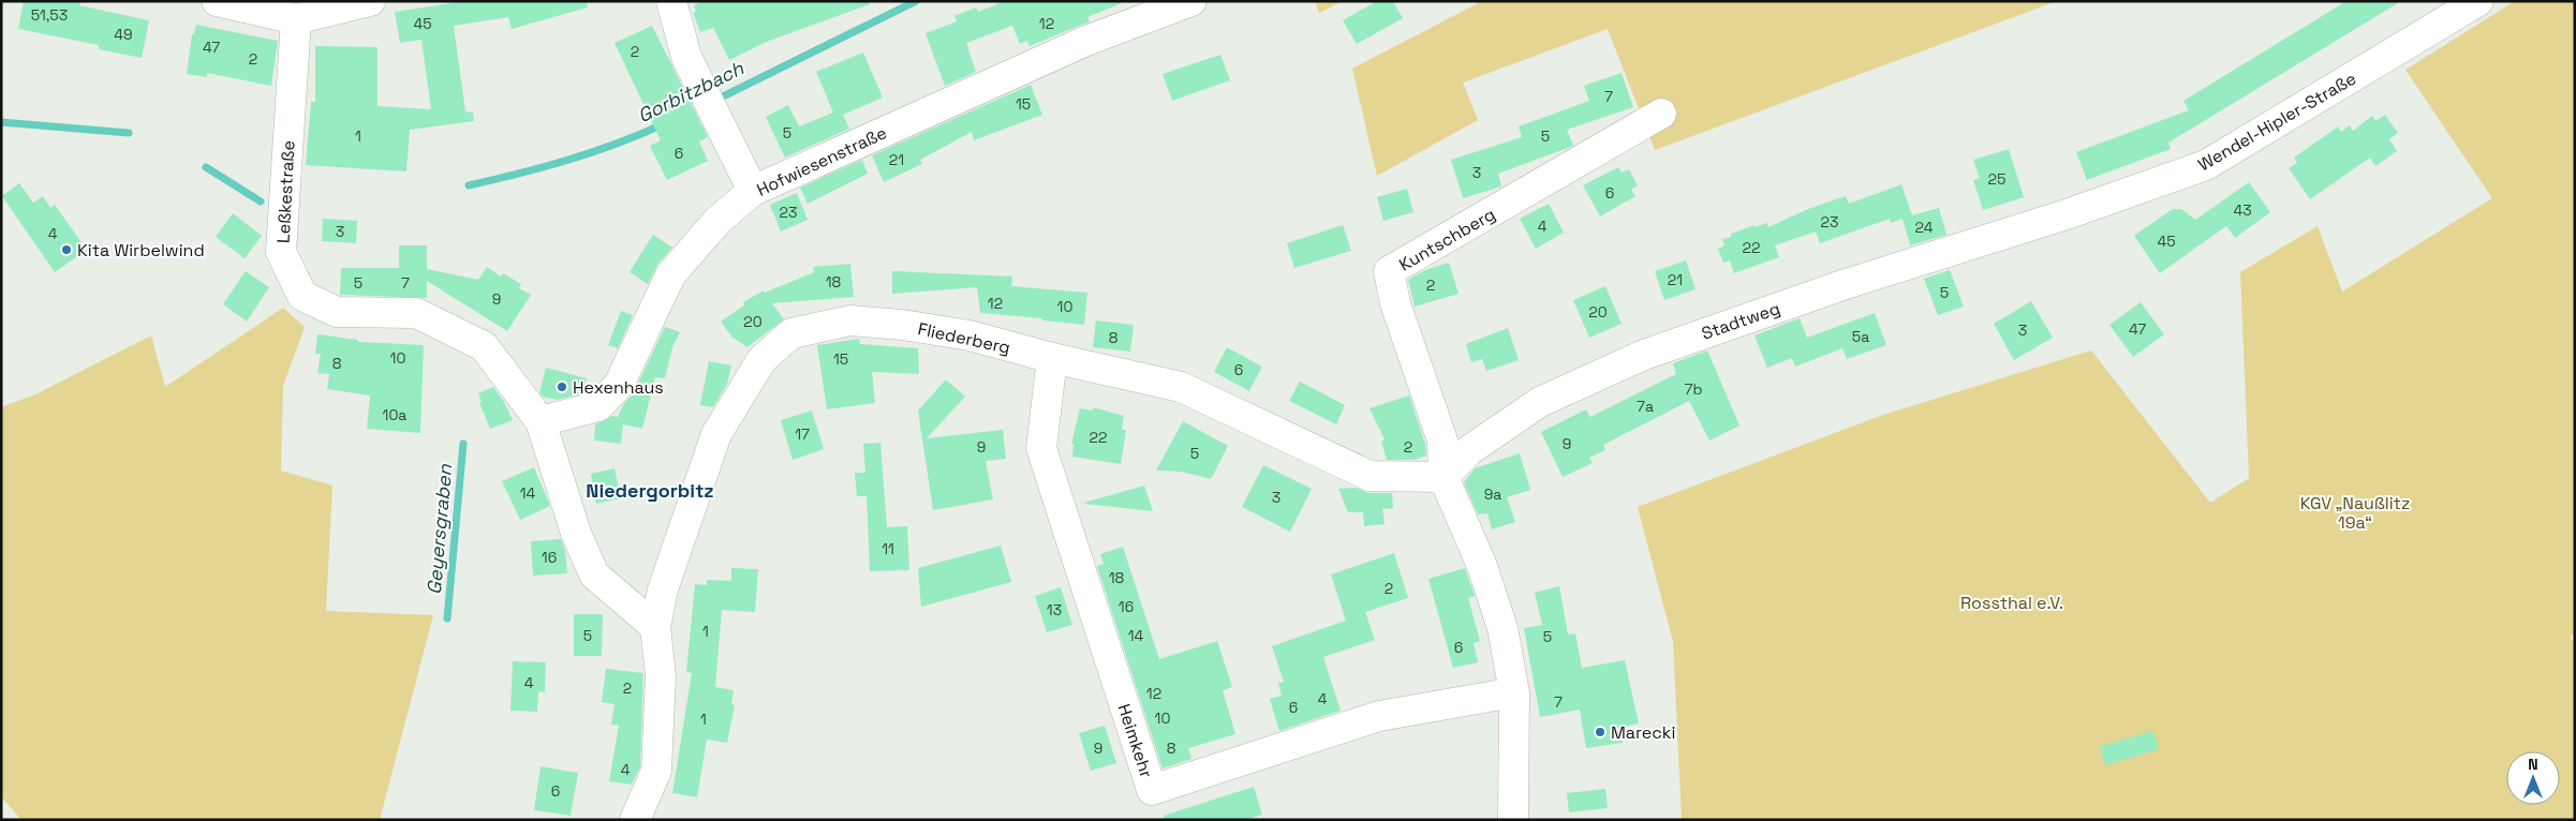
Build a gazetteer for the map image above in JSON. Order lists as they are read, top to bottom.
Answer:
{
  "streets": {
    "street": [
      "Wendel-Hipler-Straße",
      "Hofwiesenstraße",
      "Leßkestraße",
      "Kuntschberg",
      "Stadtweg",
      "Fliederberg",
      "Heimkehr"
    ]
  },
  "crossings": [
    ["Wendel-Hipler-Straße", "Stadtweg"],
    ["Hofwiesenstraße", "Leßkestraße"],
    ["Leßkestraße", "Fliederberg"],
    ["Kuntschberg", "Stadtweg"],
    ["Kuntschberg", "Fliederberg"],
    ["Stadtweg", "Fliederberg"],
    ["Fliederberg", "Heimkehr"]
  ],
  "districts": ["Niedergorbitz"],
  "water": ["Gorbitzbach", "Geyersgraben"],
  "parks": ["KGV „Naußlitz 19a“", "Rossthal e.V."],
  "places": ["Kita Wirbelwind", "Hexenhaus", "Marecki"],
  "house_numbers": [
    "51,53",
    "45",
    "12",
    "49",
    "47",
    "2",
    "2",
    "7",
    "15",
    "5",
    "1",
    "5",
    "6",
    "21",
    "3",
    "25",
    "6",
    "43",
    "23",
    "23",
    "4",
    "24",
    "3",
    "4",
    "45",
    "22",
    "21",
    "18",
    "5",
    "7",
    "2",
    "5",
    "9",
    "12",
    "10",
    "20",
    "20",
    "47",
    "3",
    "5a",
    "8",
    "10",
    "15",
    "8",
    "6",
    "7b",
    "7a",
    "10a",
    "17",
    "22",
    "9",
    "9",
    "2",
    "5",
    "14",
    "9a",
    "3",
    "11",
    "16",
    "18",
    "2",
    "16",
    "13",
    "1",
    "5",
    "14",
    "5",
    "6",
    "4",
    "2",
    "12",
    "4",
    "7",
    "6",
    "10",
    "1",
    "9",
    "8",
    "4",
    "6"
  ],
  "north": "top"
}
